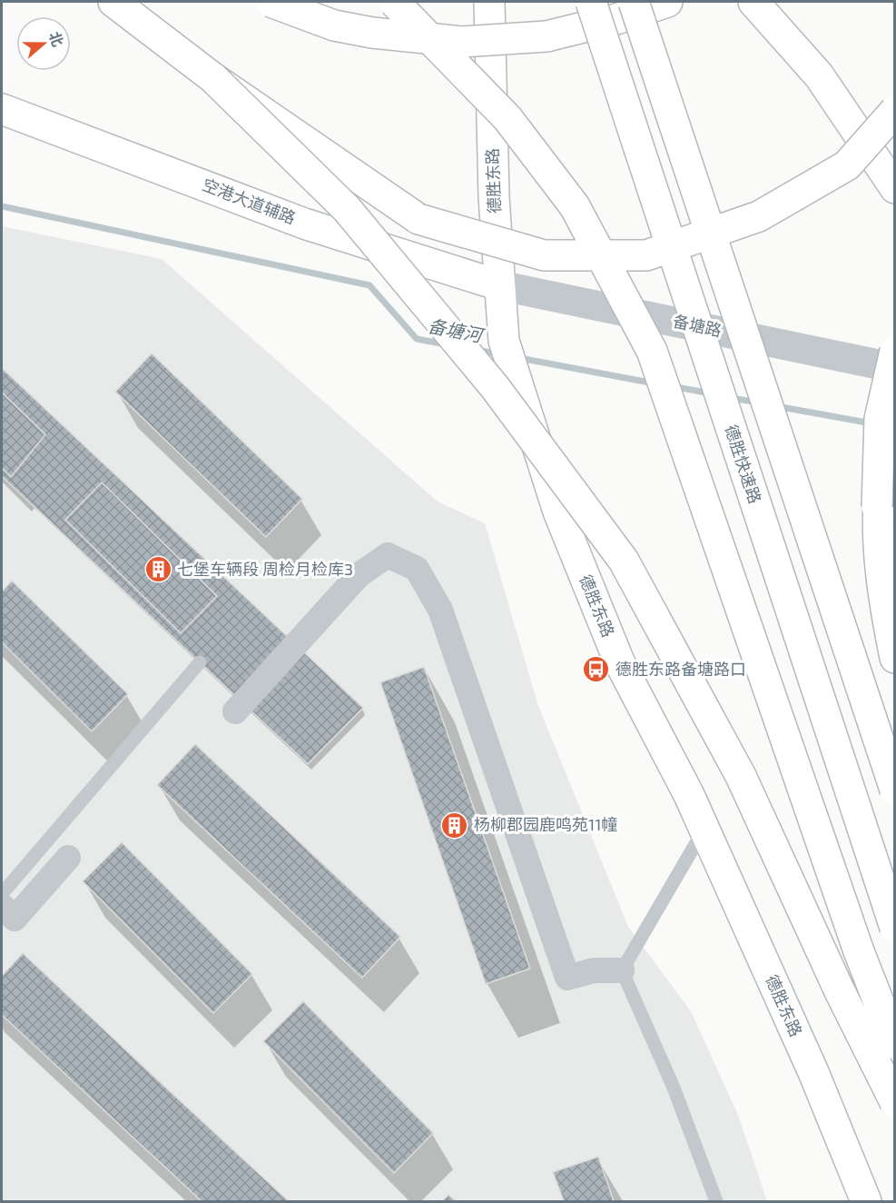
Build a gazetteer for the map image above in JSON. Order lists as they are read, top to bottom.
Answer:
{
  "streets": {
    "main road": ["德胜东路", "空港大道辅路", "德胜快速路"],
    "street": ["备塘路"]
  },
  "crossings": [
    ["德胜东路", "空港大道辅路"],
    ["德胜东路", "备塘路"],
    ["空港大道辅路", "备塘路"]
  ],
  "water": ["备塘河"],
  "places": {
    "building": ["七堡车辆段 周检月检库3", "杨柳郡园鹿鸣苑11幢"],
    "bus stop": ["德胜东路备塘路口"]
  },
  "north": "right"
}
